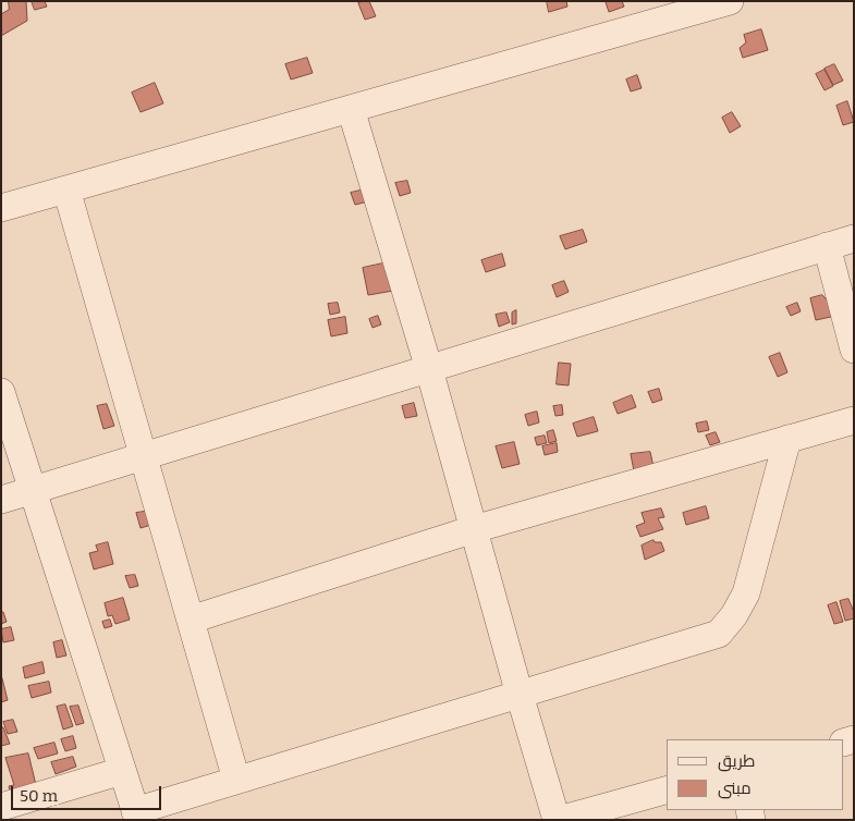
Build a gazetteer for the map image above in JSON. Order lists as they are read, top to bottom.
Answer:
{
  "legend": ["طريق", "مبنى"],
  "scale_bar": "50 m"
}
